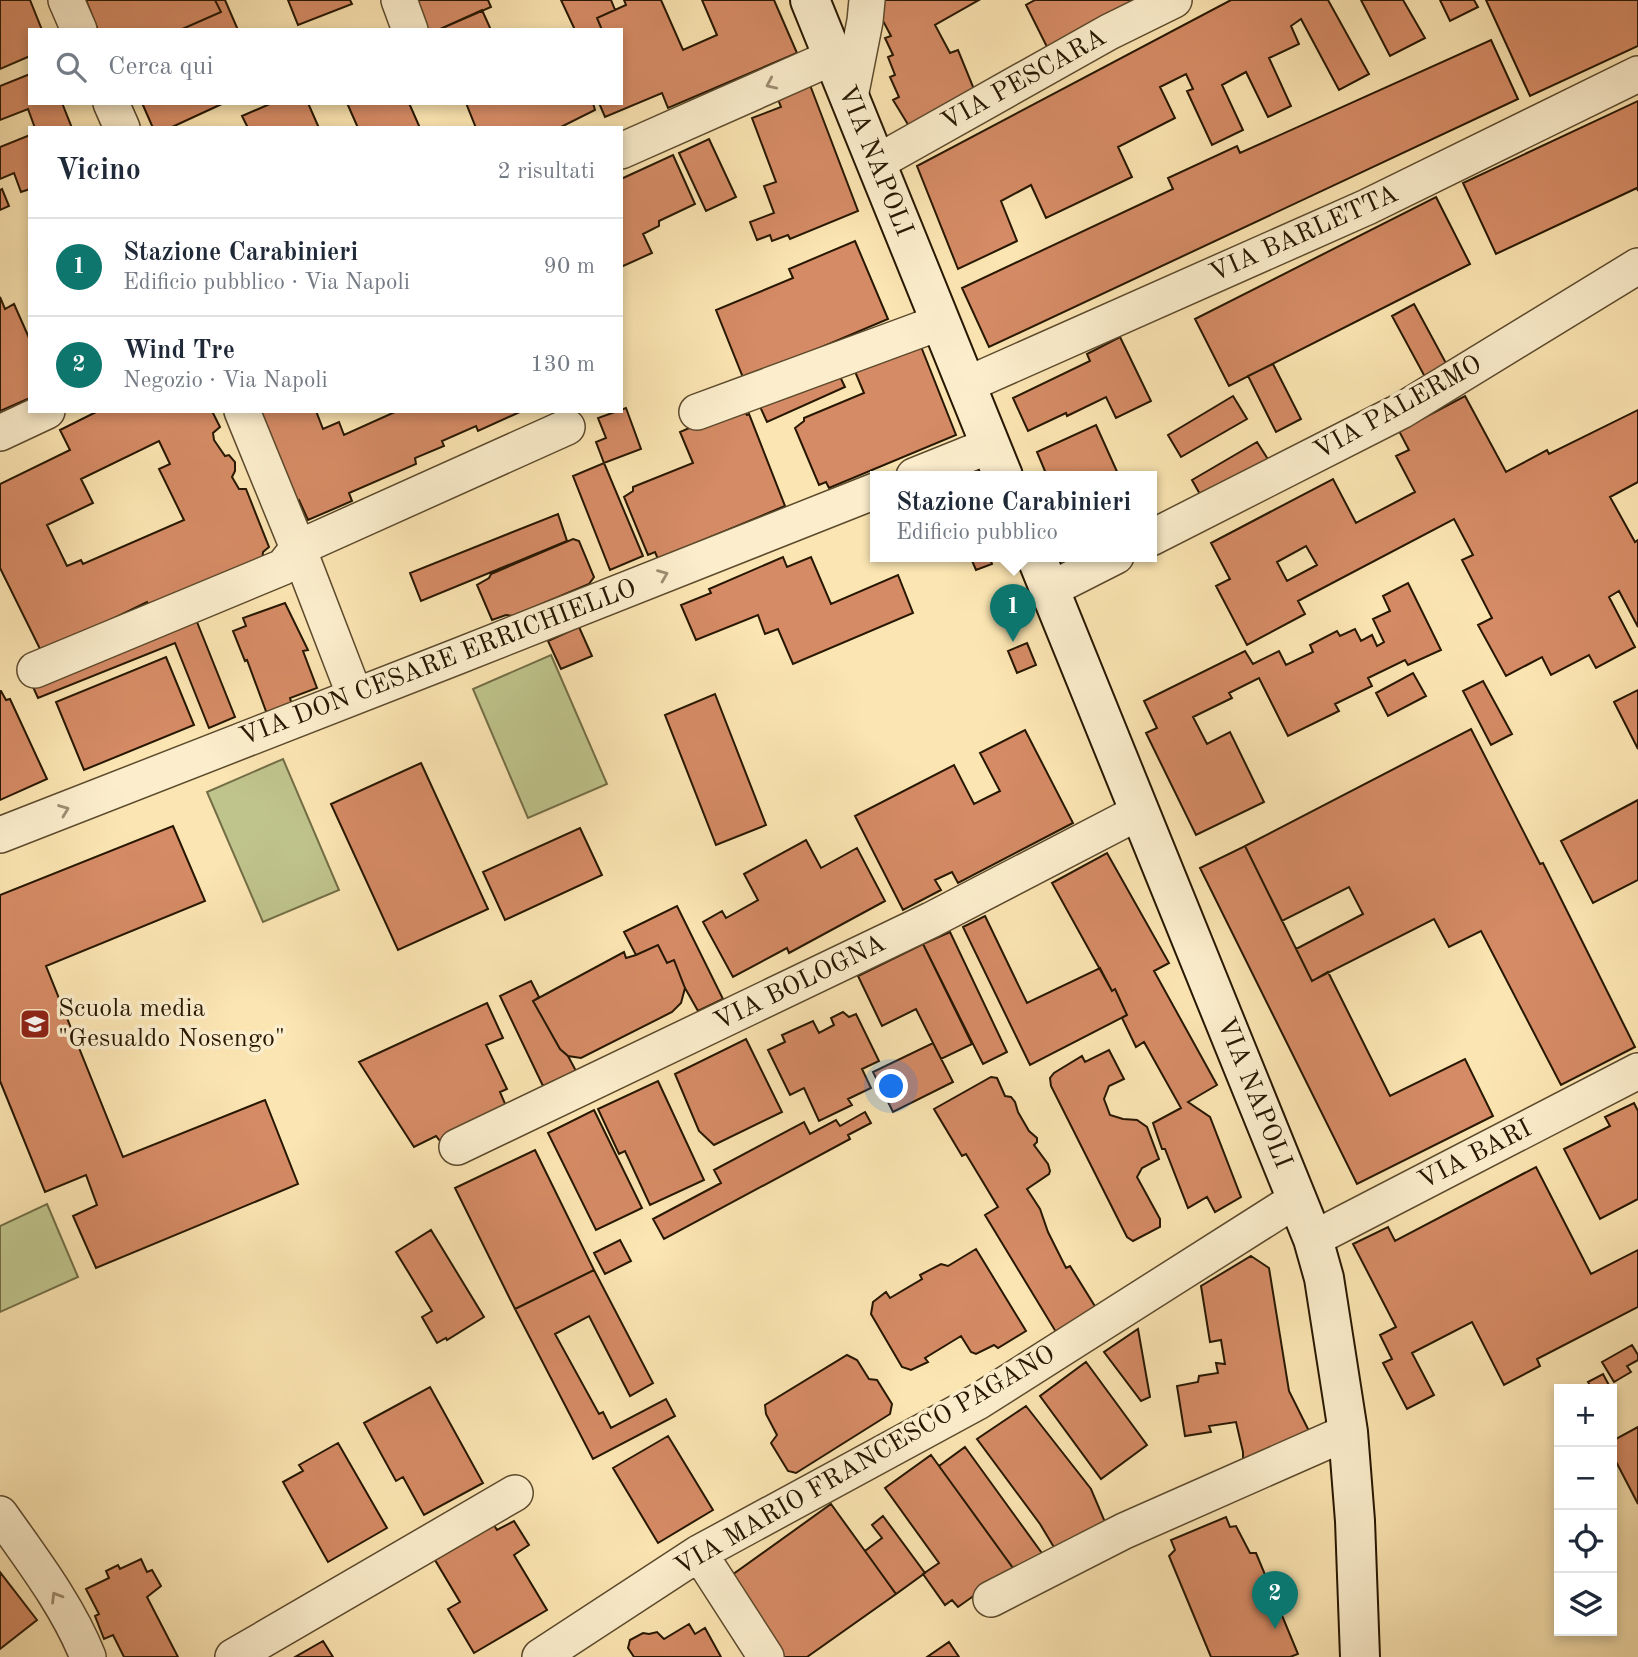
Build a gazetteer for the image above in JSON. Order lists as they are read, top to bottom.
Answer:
{
  "streets": {
    "main road": ["VIA NAPOLI"],
    "street": [
      "VIA PESCARA",
      "VIA BARLETTA",
      "VIA PALERMO",
      "VIA DON CESARE ERRICHIELLO",
      "VIA BOLOGNA",
      "VIA BARI",
      "VIA MARIO FRANCESCO PAGANO"
    ]
  },
  "crossings": [
    ["VIA PESCARA", "VIA NAPOLI"],
    ["VIA NAPOLI", "VIA BARLETTA"],
    ["VIA NAPOLI", "VIA BOLOGNA"],
    ["VIA NAPOLI", "VIA BARI"],
    ["VIA NAPOLI", "VIA MARIO FRANCESCO PAGANO"]
  ],
  "places": {
    "school or university": ["Scuola media \"Gesualdo Nosengo\""]
  },
  "page": {
    "search": "Cerca qui",
    "heading": ["Vicino", "2 risultati"],
    "list": [
      {
        "mark": "1",
        "name": "Stazione Carabinieri",
        "note": "Edificio pubblico · Via Napoli",
        "value": "90 m"
      },
      {
        "mark": "2",
        "name": "Wind Tre",
        "note": "Negozio · Via Napoli",
        "value": "130 m"
      }
    ],
    "popup": ["Stazione Carabinieri", "Edificio pubblico"],
    "pins": ["1", "2"],
    "map_buttons": ["+", "−"]
  }
}
